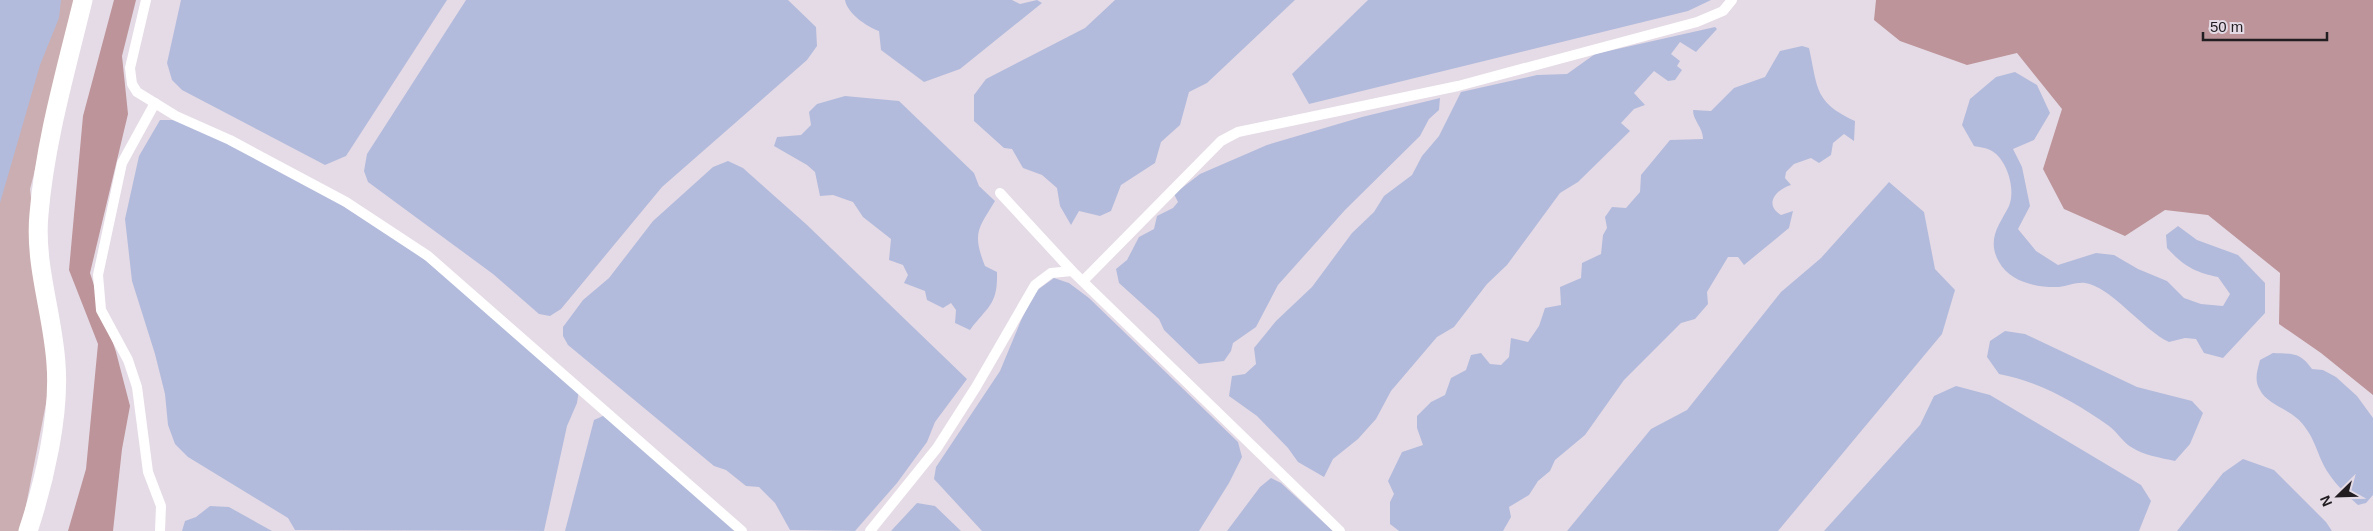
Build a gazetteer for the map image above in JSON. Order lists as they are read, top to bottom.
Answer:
{
  "scale_bar": "50 m",
  "north": "bottom left"
}
